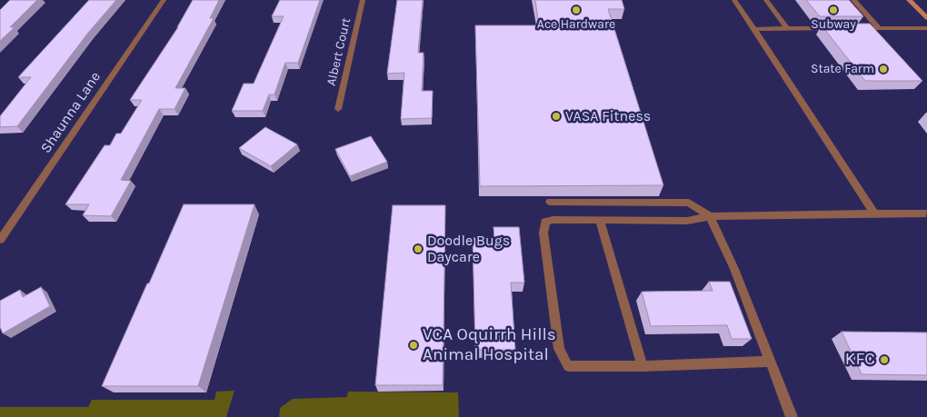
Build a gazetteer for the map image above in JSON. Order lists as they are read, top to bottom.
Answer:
{
  "streets": {
    "street": ["Albert Court", "Shaunna Lane"]
  },
  "places": [
    "Ace Hardware",
    "Subway",
    "State Farm",
    "VASA Fitness",
    "Doodle Bugs Daycare",
    "VCA Oquirrh Hills Animal Hospital",
    "KFC"
  ]
}
